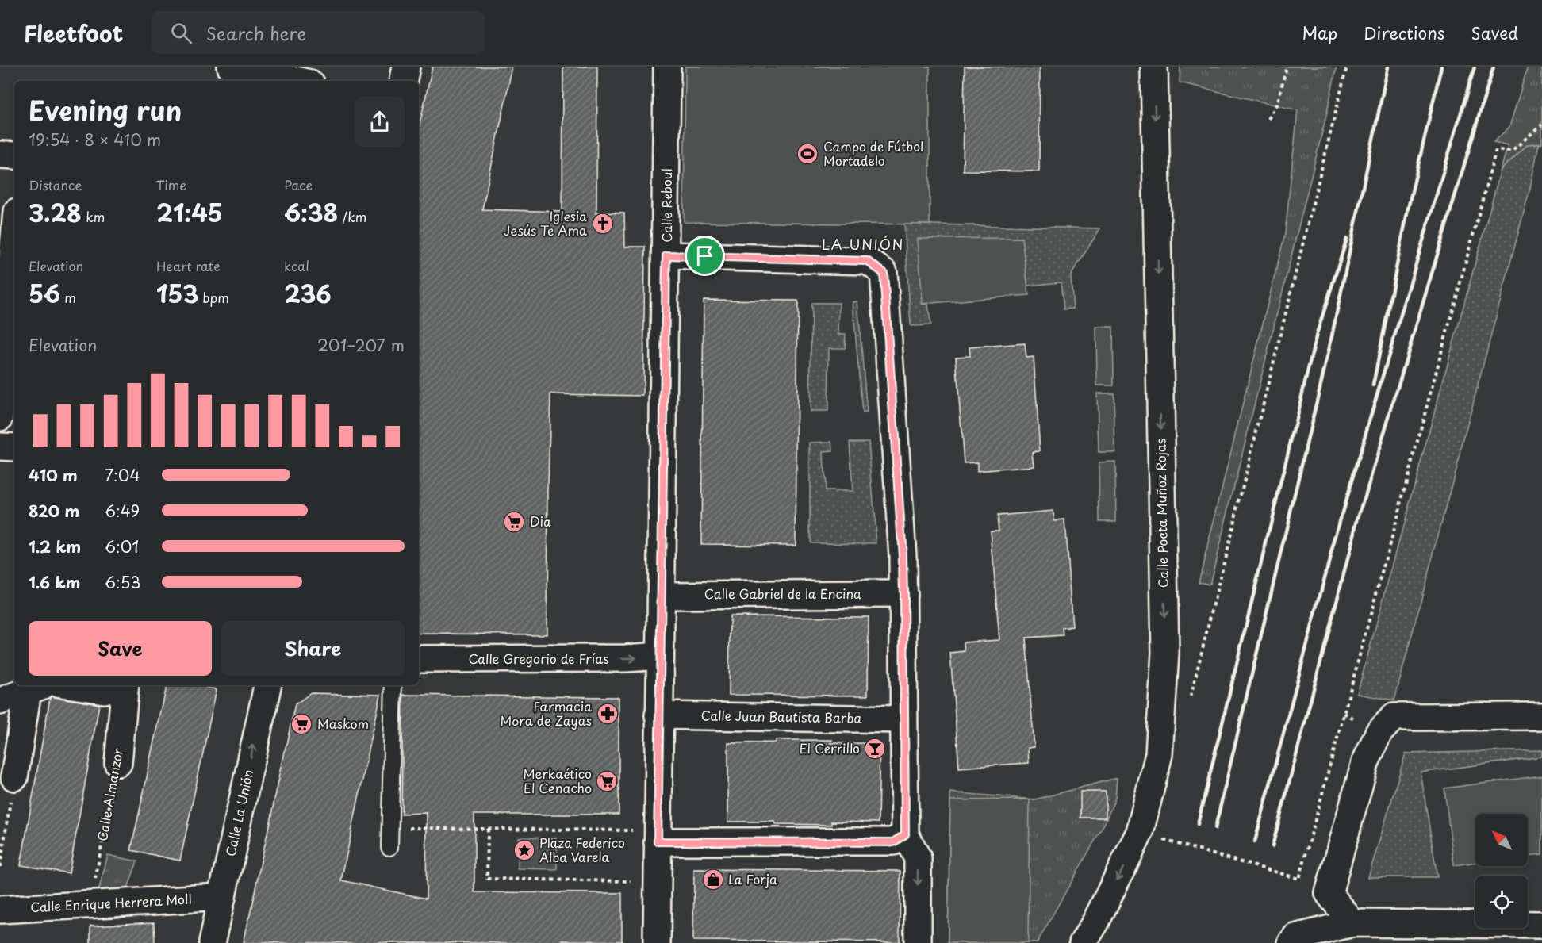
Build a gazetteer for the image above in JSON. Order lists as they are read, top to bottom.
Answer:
{
  "streets": {
    "street": [
      "Calle Reboul",
      "Calle Poeta Muñoz Rojas",
      "Calle Gabriel de la Encina",
      "Calle Gregorio de Frías",
      "Calle Juan Bautista Barba",
      "Calle Almanzor",
      "Calle La Unión",
      "Calle Enrique Herrera Moll"
    ]
  },
  "crossings": [
    ["Calle Reboul", "Calle Gabriel de la Encina"],
    ["Calle Reboul", "Calle Gregorio de Frías"],
    ["Calle Reboul", "Calle Juan Bautista Barba"],
    ["Calle Almanzor", "Calle Enrique Herrera Moll"],
    ["Calle La Unión", "Calle Enrique Herrera Moll"]
  ],
  "one_way": ["Calle Poeta Muñoz Rojas", "Calle Gregorio de Frías"],
  "districts": ["LA UNIÓN"],
  "places": {
    "sports": ["Campo de Fútbol Mortadelo"],
    "church": ["Iglesia Jesús Te Ama"],
    "supermarket": ["Dia", "Maskom", "Merkaético El Cenacho"],
    "pharmacy": ["Farmacia Mora de Zayas"],
    "bar": ["El Cerrillo"],
    "place": ["Plaza Federico Alba Varela"],
    "shop": ["La Forja"]
  },
  "north": "top left",
  "page": {
    "header": "Fleetfoot",
    "search": "Search here",
    "nav": ["Map", "Directions", "Saved"],
    "heading": ["Evening run", "19:54 · 8 × 410 m"],
    "stats": [
      ["Distance", "3.28 km"],
      ["Time", "21:45"],
      ["Pace", "6:38 /km"],
      ["Elevation", "56 m"],
      ["Heart rate", "153 bpm"],
      ["kcal", "236"]
    ],
    "chart": ["Elevation", "201–207 m"],
    "list": [
      {
        "name": "410 m",
        "note": "7:04"
      },
      {
        "name": "820 m",
        "note": "6:49"
      },
      {
        "name": "1.2 km",
        "note": "6:01"
      },
      {
        "name": "1.6 km",
        "note": "6:53"
      }
    ],
    "buttons": ["Save", "Share"]
  }
}
